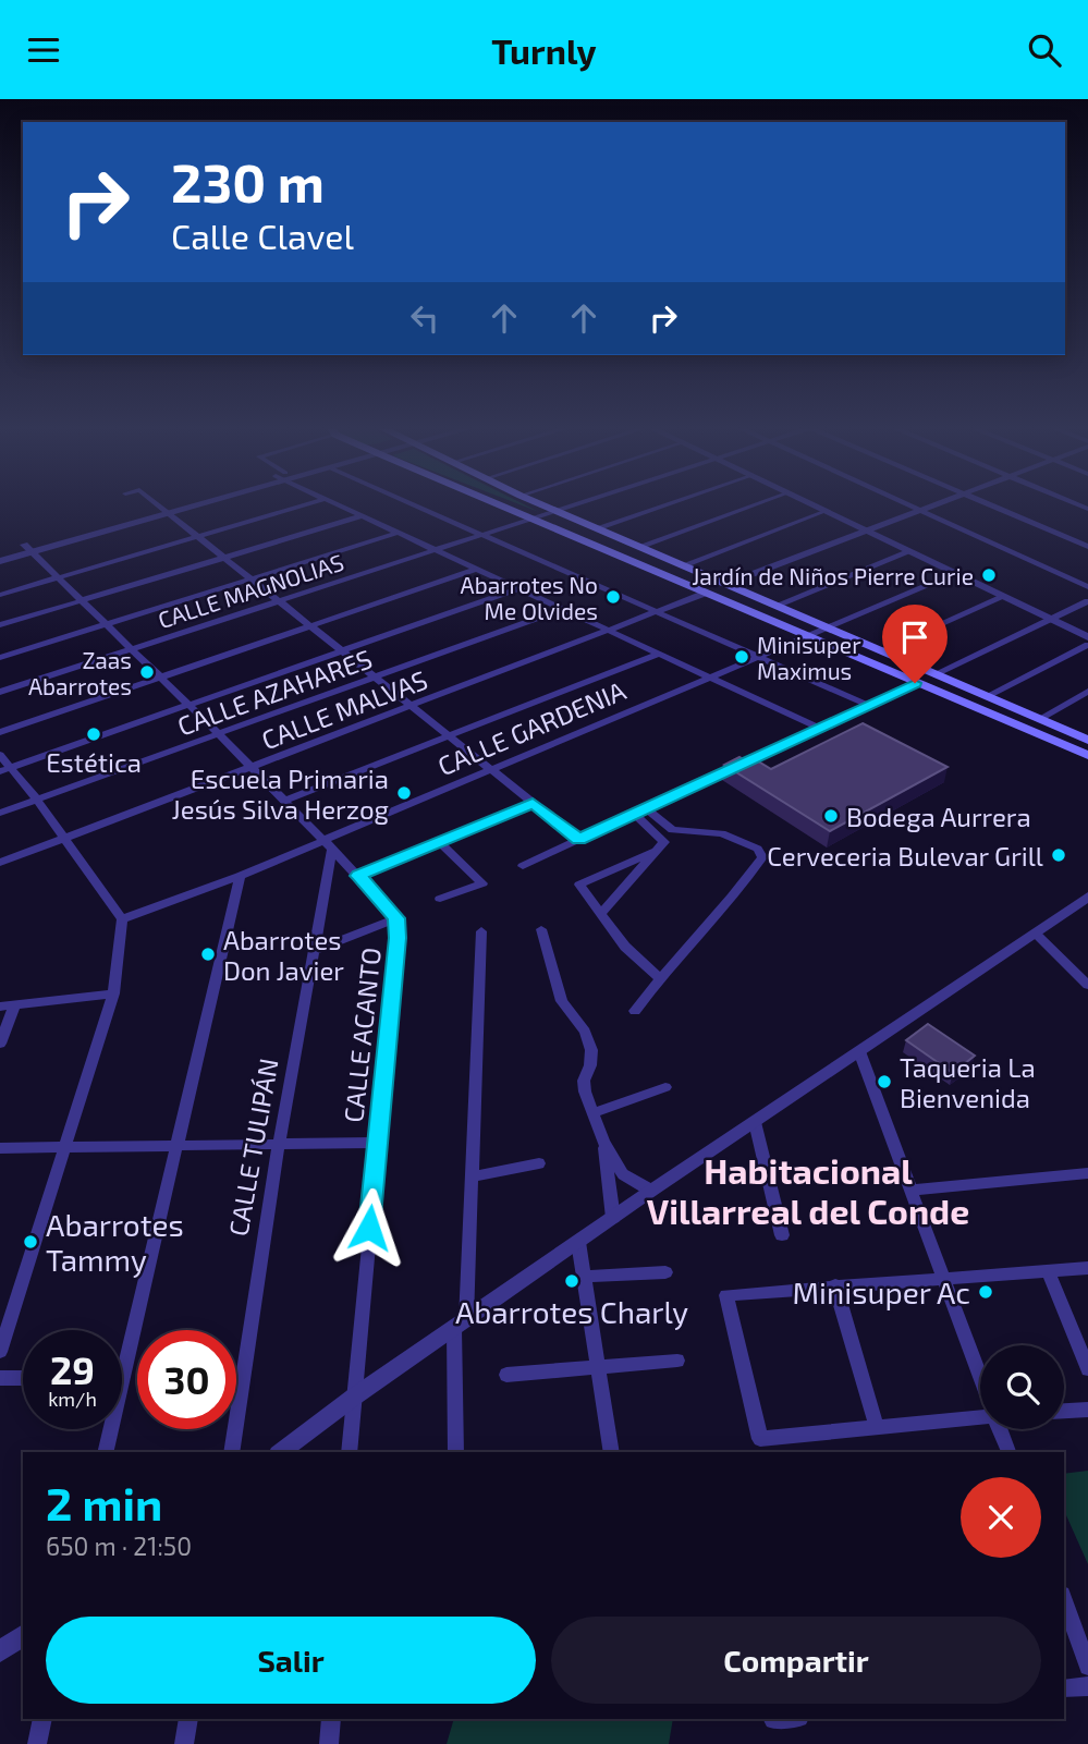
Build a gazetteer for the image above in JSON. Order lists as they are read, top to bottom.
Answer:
{
  "streets": {
    "street": [
      "CALLE MAGNOLIAS",
      "CALLE AZAHARES",
      "CALLE MALVAS",
      "CALLE GARDENIA",
      "CALLE ACANTO",
      "CALLE TULIPÁN"
    ]
  },
  "crossings": [
    ["CALLE MAGNOLIAS", "CALLE ACANTO"],
    ["CALLE AZAHARES", "CALLE ACANTO"],
    ["CALLE MALVAS", "CALLE ACANTO"],
    ["CALLE GARDENIA", "CALLE ACANTO"],
    ["CALLE GARDENIA", "CALLE TULIPÁN"],
    ["CALLE ACANTO", "CALLE TULIPÁN"]
  ],
  "districts": ["Habitacional Villarreal del Conde"],
  "places": [
    "Jardín de Niños Pierre Curie",
    "Abarrotes No Me Olvides",
    "Minisuper Maximus",
    "Zaas Abarrotes",
    "Estética",
    "Escuela Primaria Jesús Silva Herzog",
    "Bodega Aurrera",
    "Cerveceria Bulevar Grill",
    "Abarrotes Don Javier",
    "Taqueria La Bienvenida",
    "Abarrotes Tammy",
    "Abarrotes Charly",
    "Minisuper Ac"
  ],
  "page": {
    "header": "Turnly",
    "turn": ["230 m", "Calle Clavel"],
    "speed": "29 km/h",
    "limit": "30",
    "heading": ["2 min", "650 m · 21:50"],
    "buttons": ["Salir", "Compartir"]
  }
}
